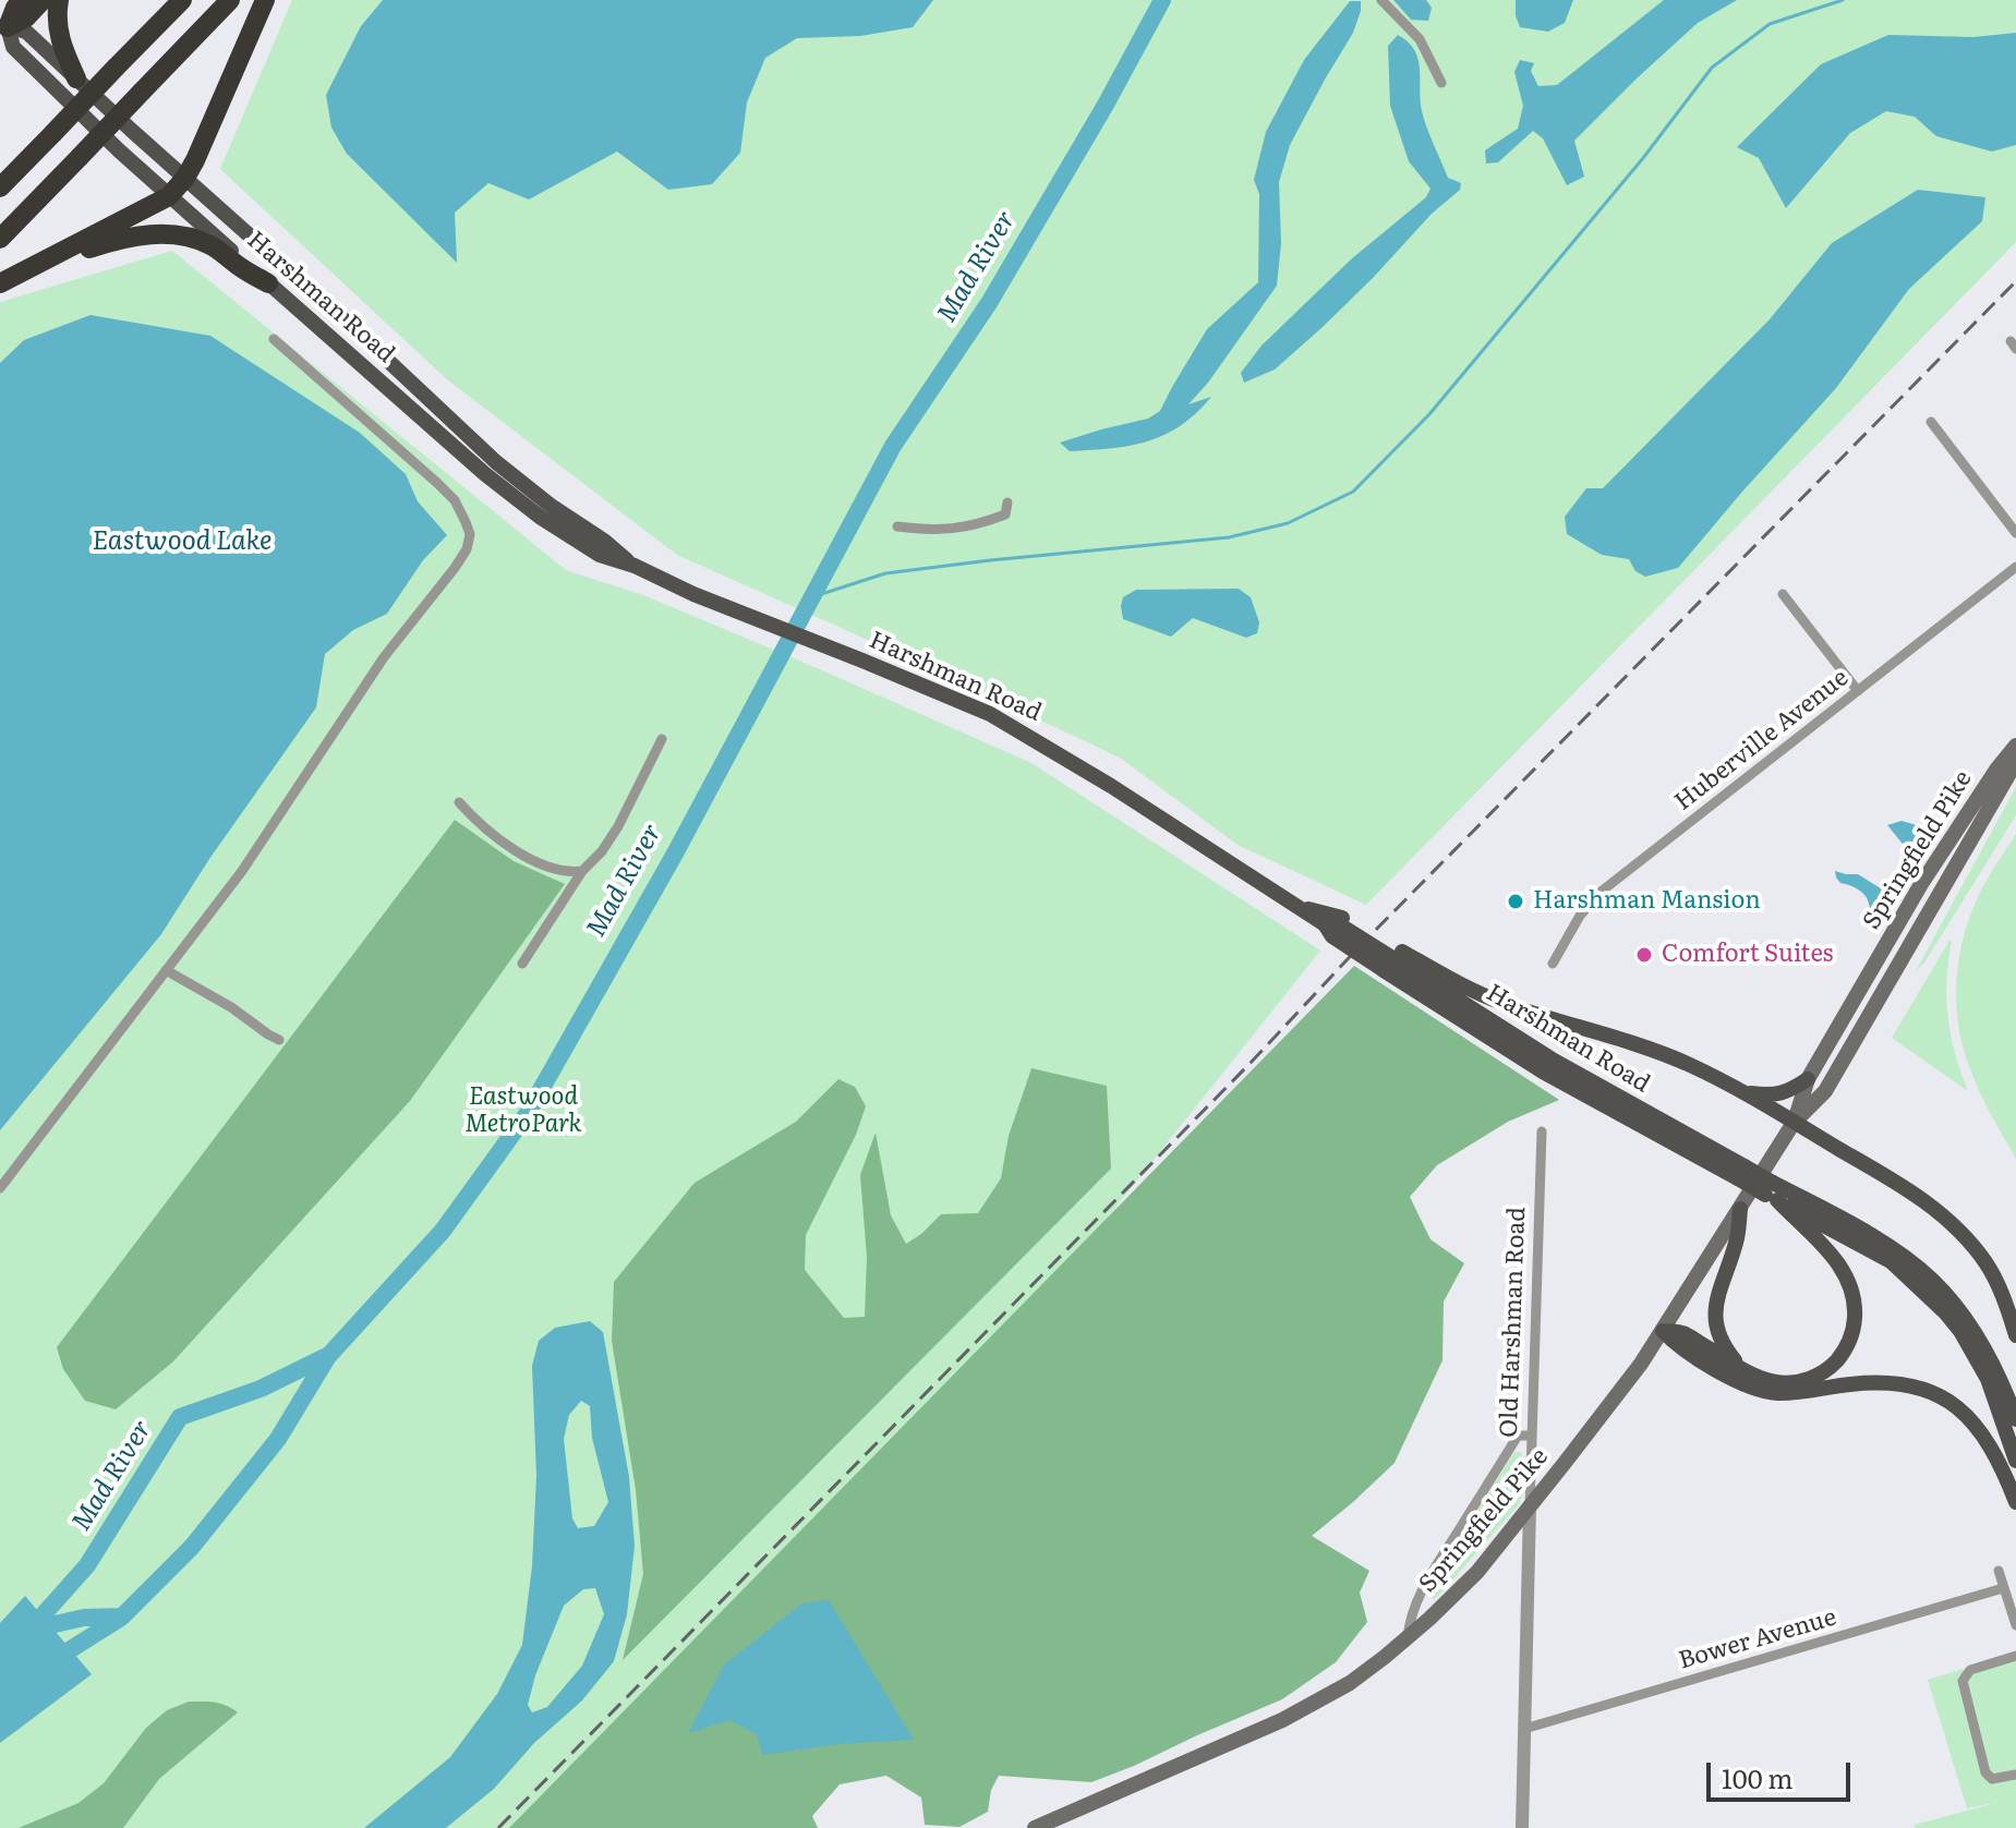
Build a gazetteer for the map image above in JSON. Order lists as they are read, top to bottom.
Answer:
{
  "streets": {
    "main road": ["Harshman Road", "Springfield Pike"],
    "street": ["Huberville Avenue", "Old Harshman Road", "Bower Avenue"]
  },
  "crossings": [
    ["Springfield Pike", "Old Harshman Road"],
    ["Old Harshman Road", "Bower Avenue"]
  ],
  "water": ["Mad River", "Eastwood Lake"],
  "parks": ["Eastwood MetroPark"],
  "places": ["Harshman Mansion", "Comfort Suites"],
  "scale_bar": "100 m"
}
